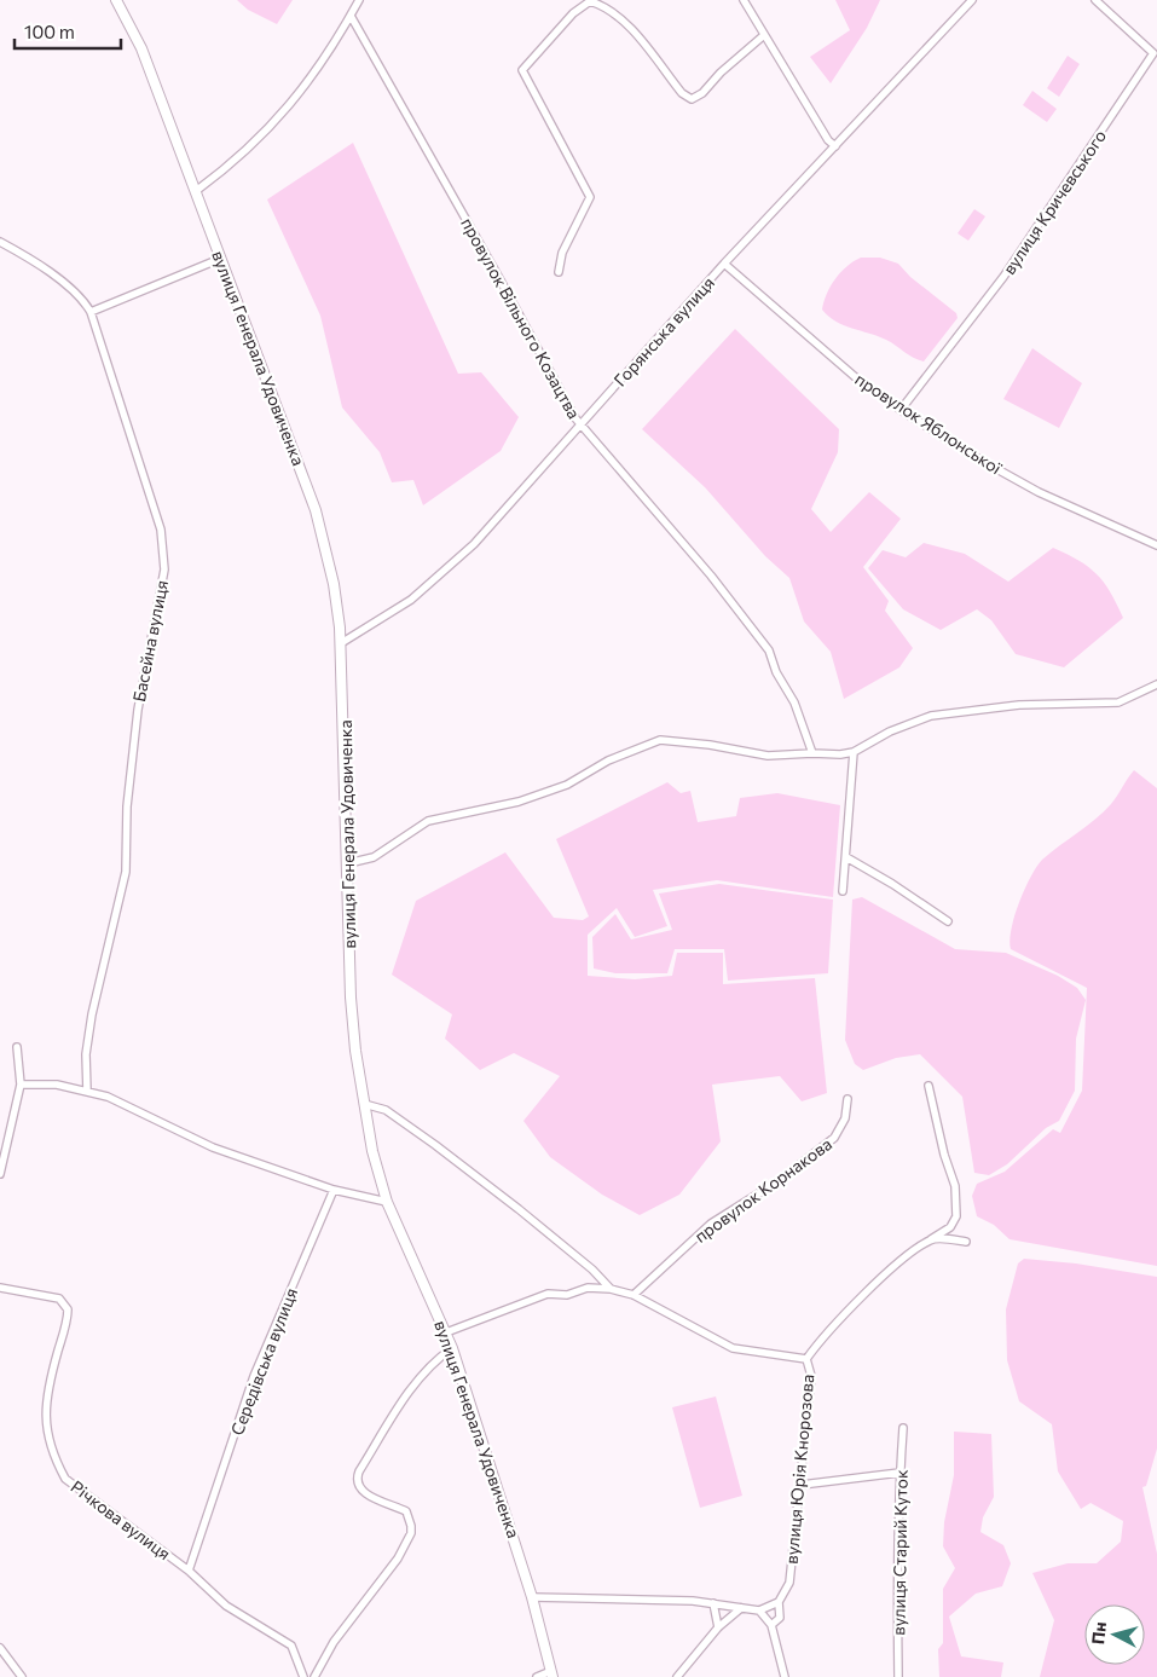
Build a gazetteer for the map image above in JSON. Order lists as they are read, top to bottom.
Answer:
{
  "streets": {
    "main road": ["вулиця Генерала Удовиченка"],
    "street": [
      "вулиця Кричевського",
      "провулок Вільного Козацтва",
      "Горянська вулиця",
      "провулок Яблонської",
      "Басейна вулиця",
      "провулок Корнакова",
      "Середівська вулиця",
      "вулиця Юрія Кнорозова",
      "Річкова вулиця",
      "вулиця Старий Куток"
    ]
  },
  "crossings": [
    ["вулиця Кричевського", "провулок Яблонської"],
    ["провулок Вільного Козацтва", "Горянська вулиця"],
    ["Горянська вулиця", "вулиця Генерала Удовиченка"],
    ["Горянська вулиця", "провулок Яблонської"],
    ["провулок Корнакова", "вулиця Юрія Кнорозова"],
    ["Середівська вулиця", "Річкова вулиця"]
  ],
  "scale_bar": "100 m",
  "north": "left"
}
